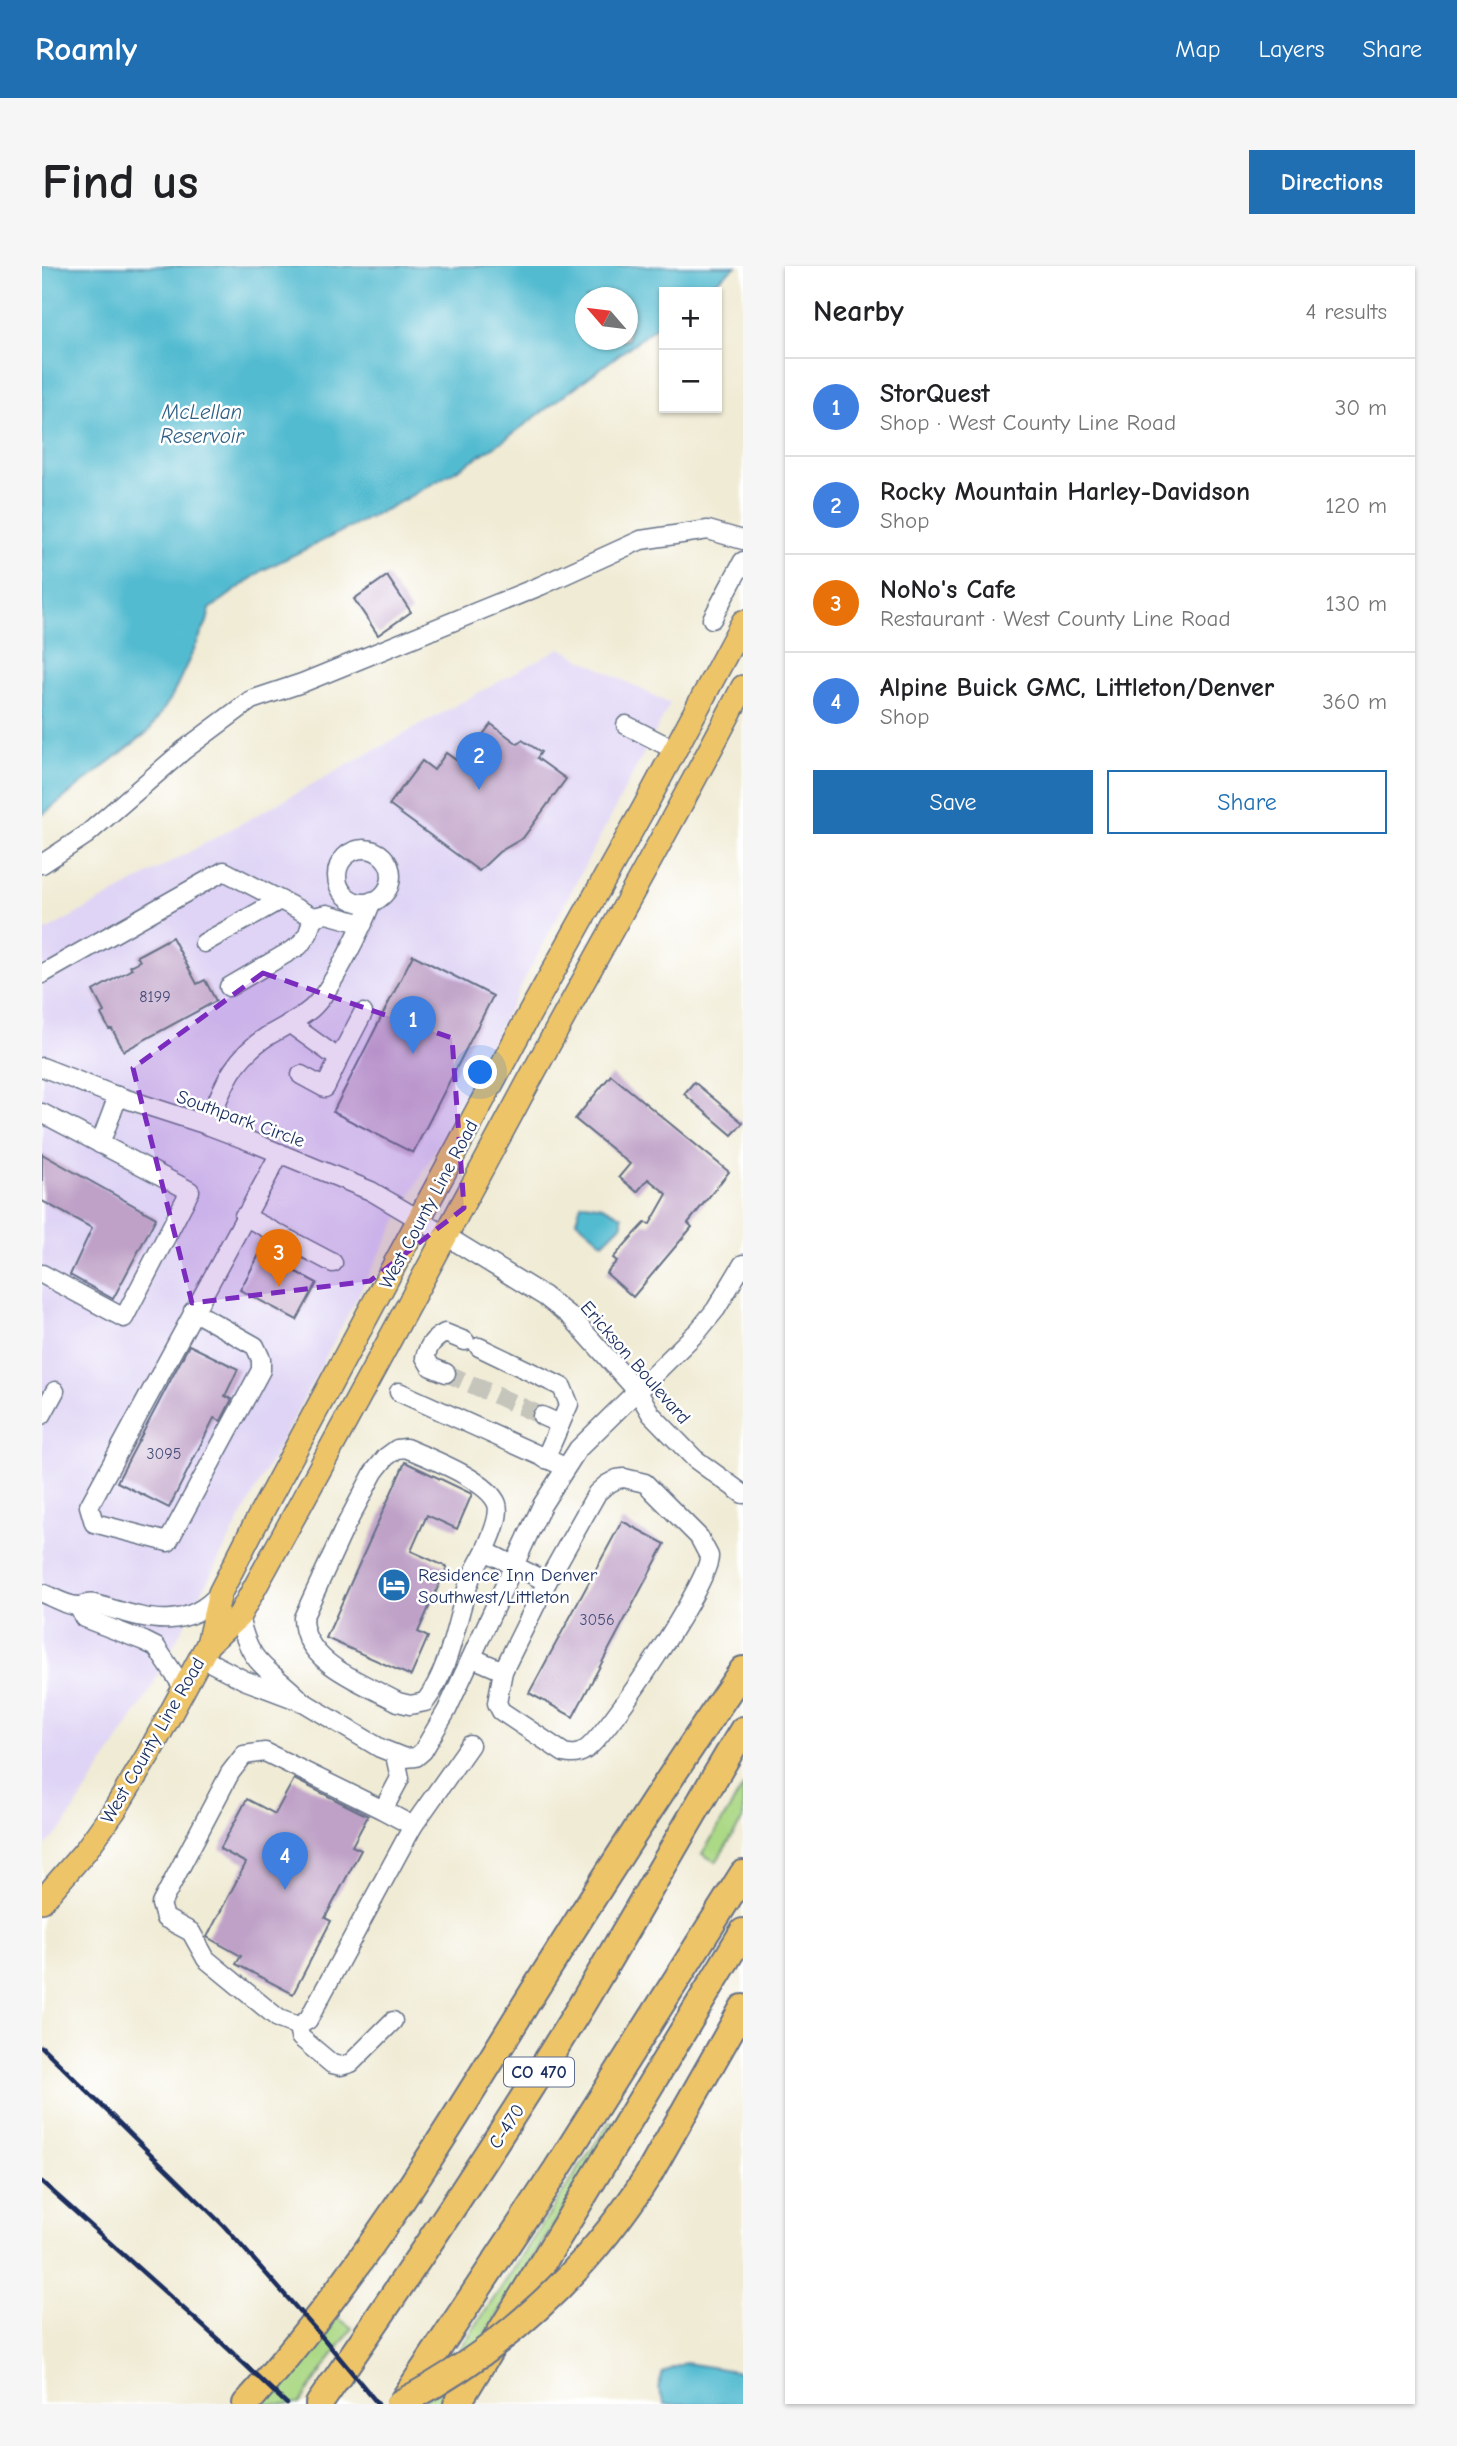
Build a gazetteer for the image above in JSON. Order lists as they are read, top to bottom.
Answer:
{
  "streets": {
    "highway": ["CO 470", "C-470"],
    "main road": ["West County Line Road"],
    "street": ["Southpark Circle", "Erickson Boulevard"]
  },
  "crossings": [
    ["Southpark Circle", "West County Line Road"],
    ["Southpark Circle", "Erickson Boulevard"],
    ["West County Line Road", "Erickson Boulevard"]
  ],
  "water": ["McLellan Reservoir"],
  "places": {
    "hotel": ["Residence Inn Denver Southwest/Littleton"]
  },
  "house_numbers": ["8199", "3095", "3056"],
  "north": "top left",
  "page": {
    "header": "Roamly",
    "nav": ["Map", "Layers", "Share"],
    "buttons": [
      "Directions",
      ["Save", "Share"]
    ],
    "title": "Find us",
    "heading": ["Nearby", "4 results"],
    "map_buttons": ["+", "−"],
    "list": [
      {
        "mark": "1",
        "name": "StorQuest",
        "note": "Shop · West County Line Road",
        "value": "30 m"
      },
      {
        "mark": "2",
        "name": "Rocky Mountain Harley-Davidson",
        "note": "Shop",
        "value": "120 m"
      },
      {
        "mark": "3",
        "name": "NoNo's Cafe",
        "note": "Restaurant · West County Line Road",
        "value": "130 m"
      },
      {
        "mark": "4",
        "name": "Alpine Buick GMC, Littleton/Denver",
        "note": "Shop",
        "value": "360 m"
      }
    ],
    "pins": [
      "2",
      "1",
      "3",
      "4"
    ]
  }
}
